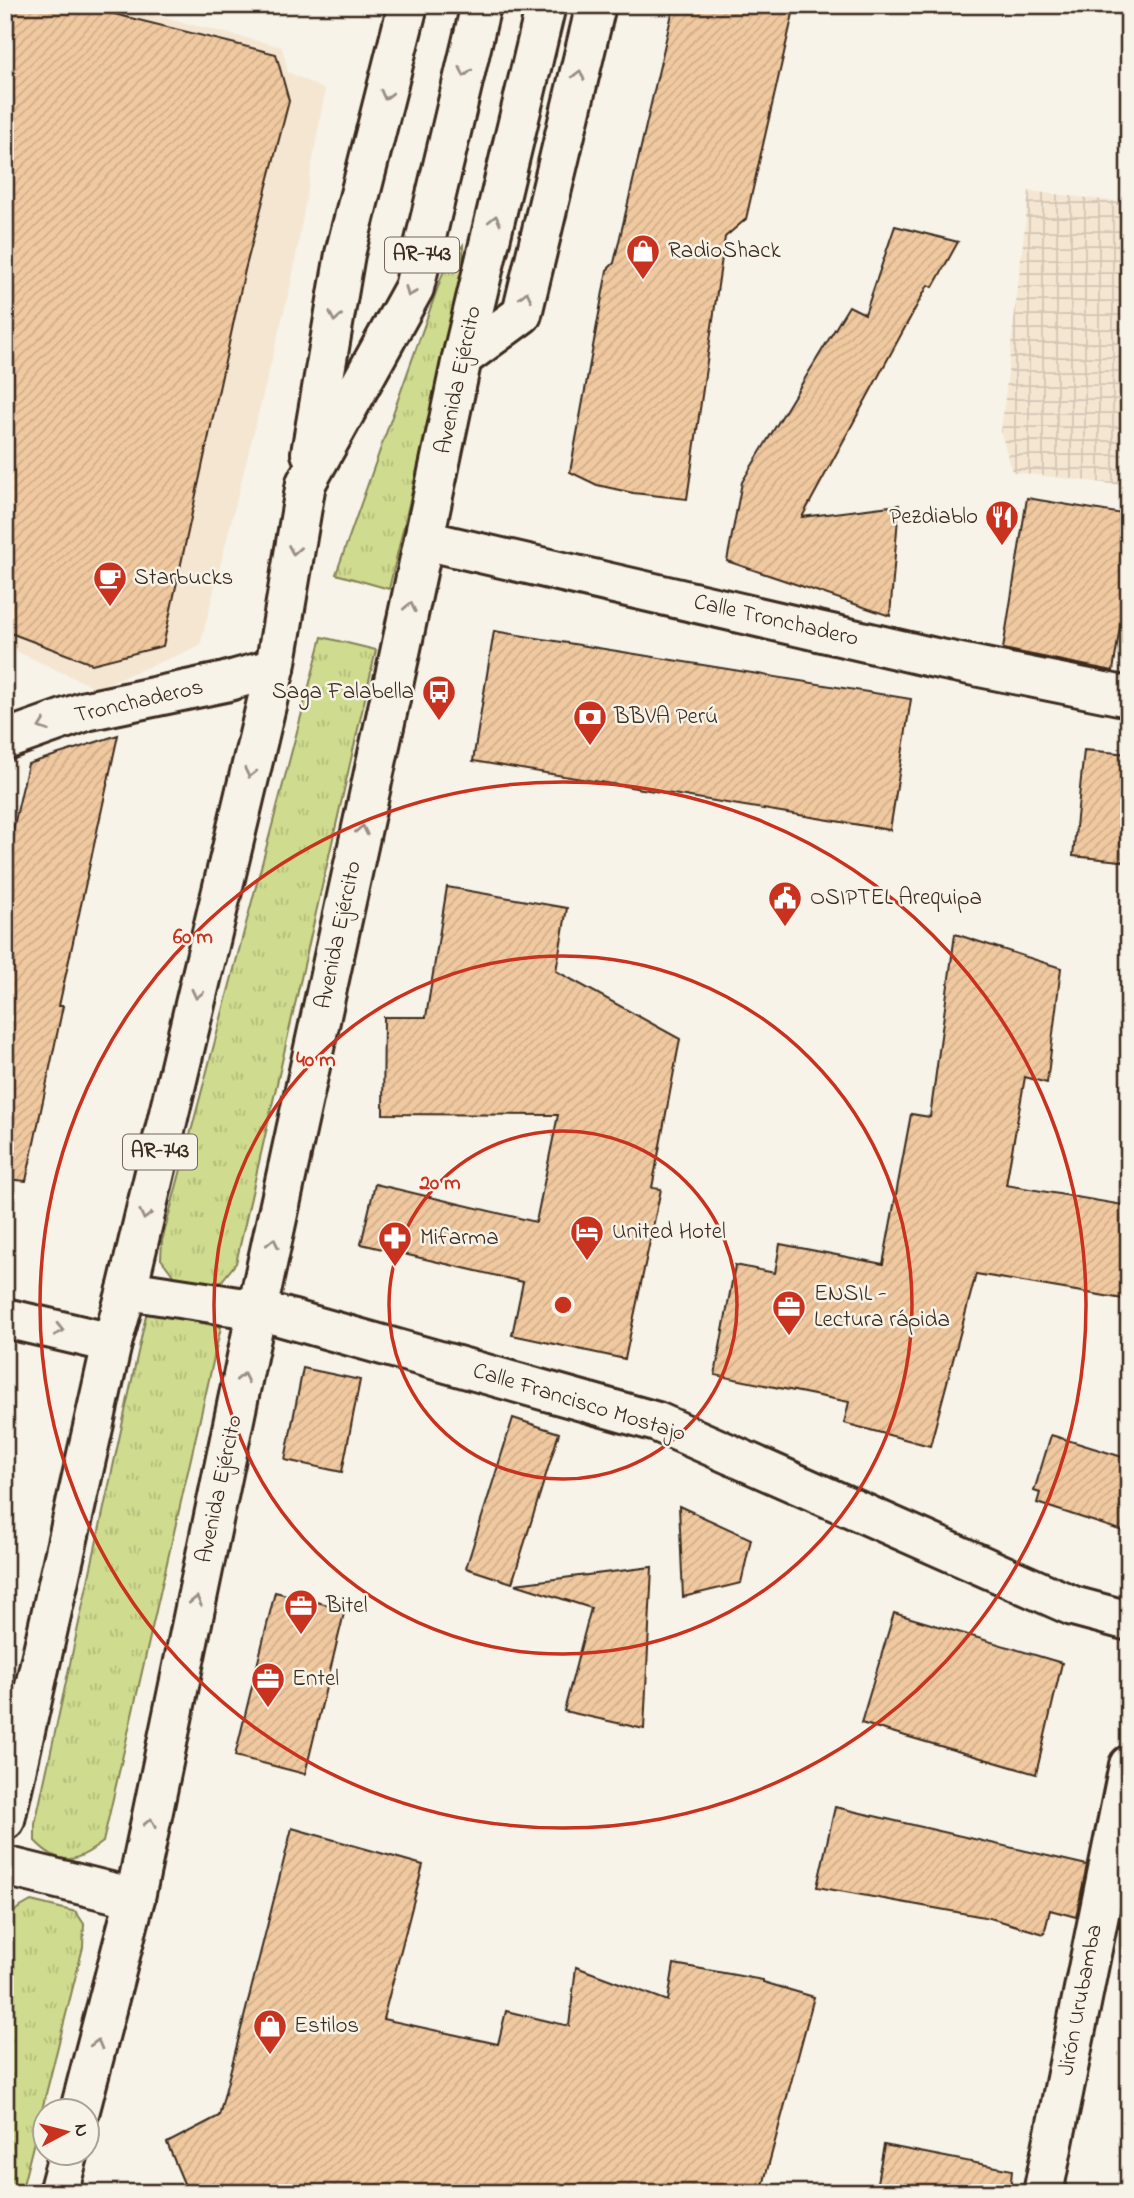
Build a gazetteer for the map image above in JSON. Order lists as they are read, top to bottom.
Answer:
{
  "streets": {
    "main road": [
      "AR-743",
      "Avenida Ejército",
      "Calle Tronchadero",
      "Tronchaderos",
      "Calle Francisco Mostajo",
      "Jirón Urubamba"
    ]
  },
  "crossings": [
    ["AR-743", "Tronchaderos"],
    ["AR-743", "Calle Francisco Mostajo"],
    ["Avenida Ejército", "Calle Tronchadero"],
    ["Avenida Ejército", "Calle Francisco Mostajo"]
  ],
  "one_way": ["Tronchaderos"],
  "places": {
    "shop": ["RadioShack", "Estilos"],
    "restaurant": ["Pezdiablo"],
    "cafe": ["Starbucks"],
    "bus stop": ["Saga Falabella"],
    "bank": ["BBVA Perú"],
    "public building": ["OSIPTEL Arequipa"],
    "hotel": ["United Hotel"],
    "pharmacy": ["Mifarma"],
    "office": ["ENSIL - Lectura rápida", "Bitel", "Entel"]
  },
  "north": "right",
  "rings": ["60 m", "40 m", "20 m"]
}
